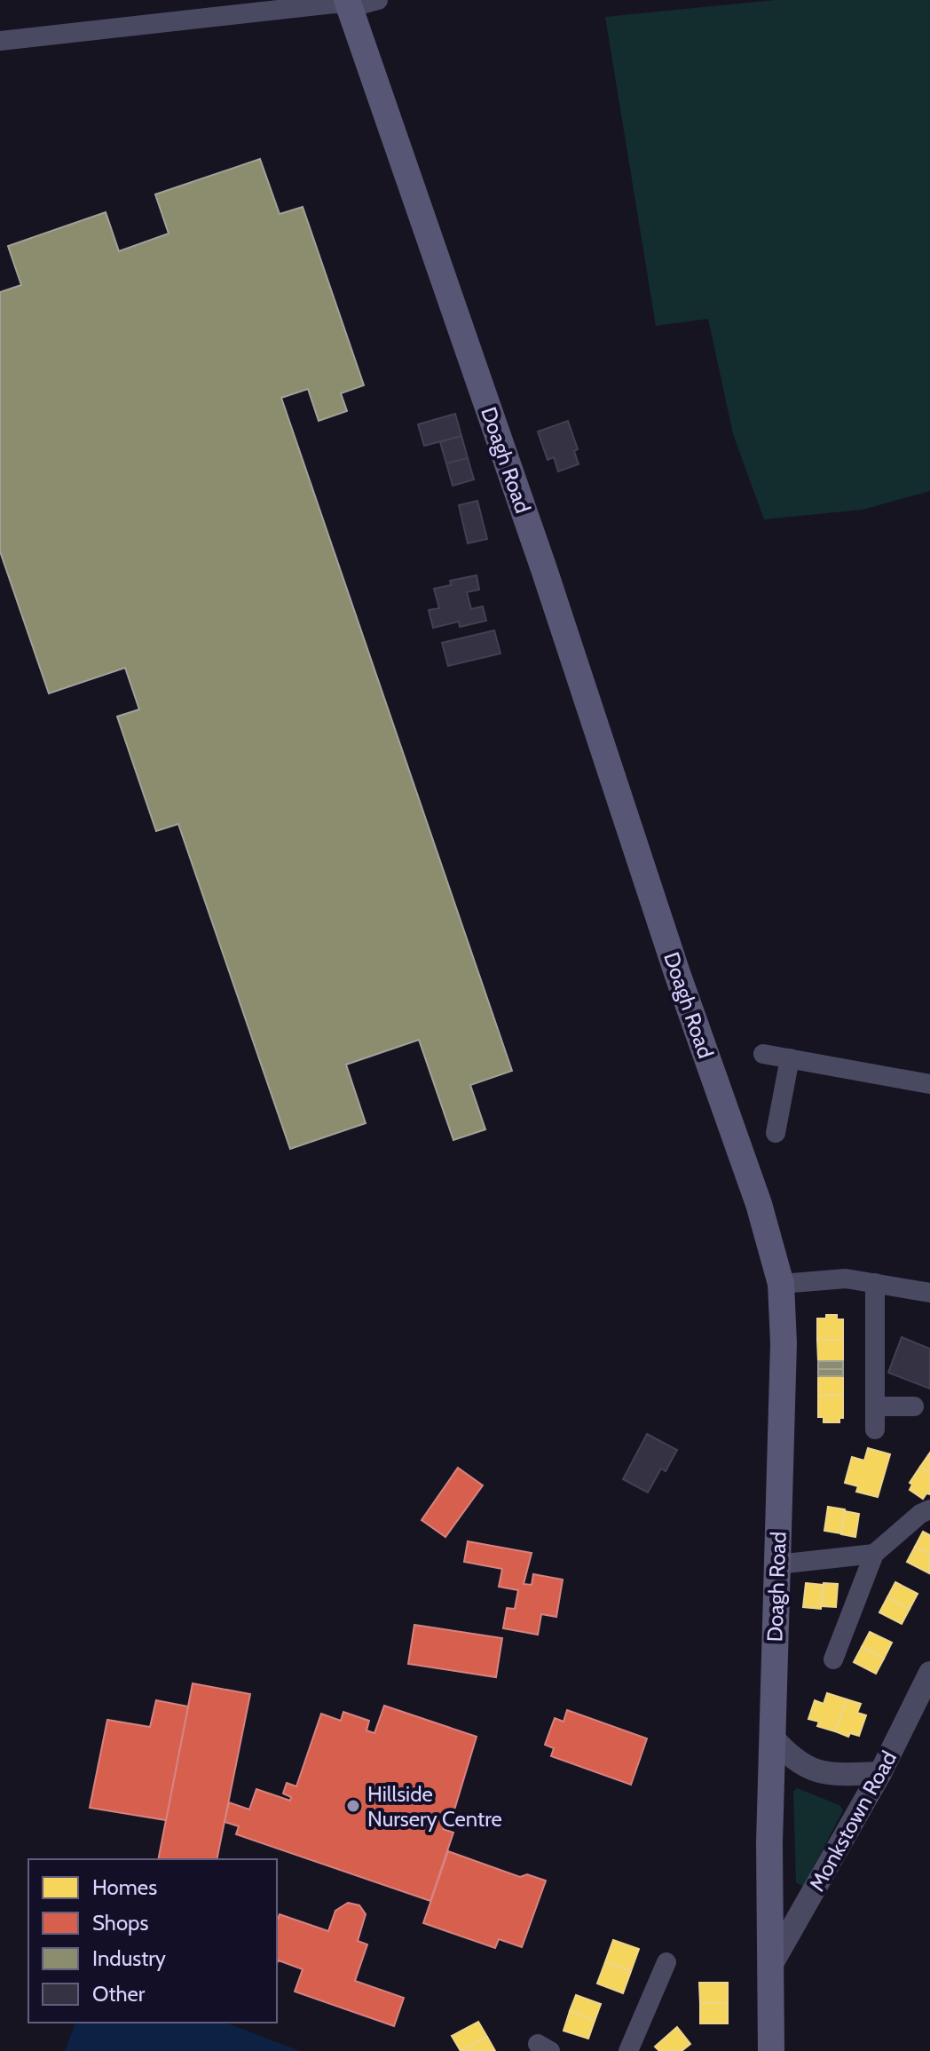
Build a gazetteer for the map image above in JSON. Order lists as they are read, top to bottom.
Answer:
{
  "streets": {
    "main road": ["Doagh Road"],
    "street": ["Monkstown Road"]
  },
  "crossings": [
    ["Doagh Road", "Monkstown Road"]
  ],
  "places": ["Hillside Nursery Centre"],
  "legend": [
    "Homes",
    "Shops",
    "Industry",
    "Other"
  ]
}
